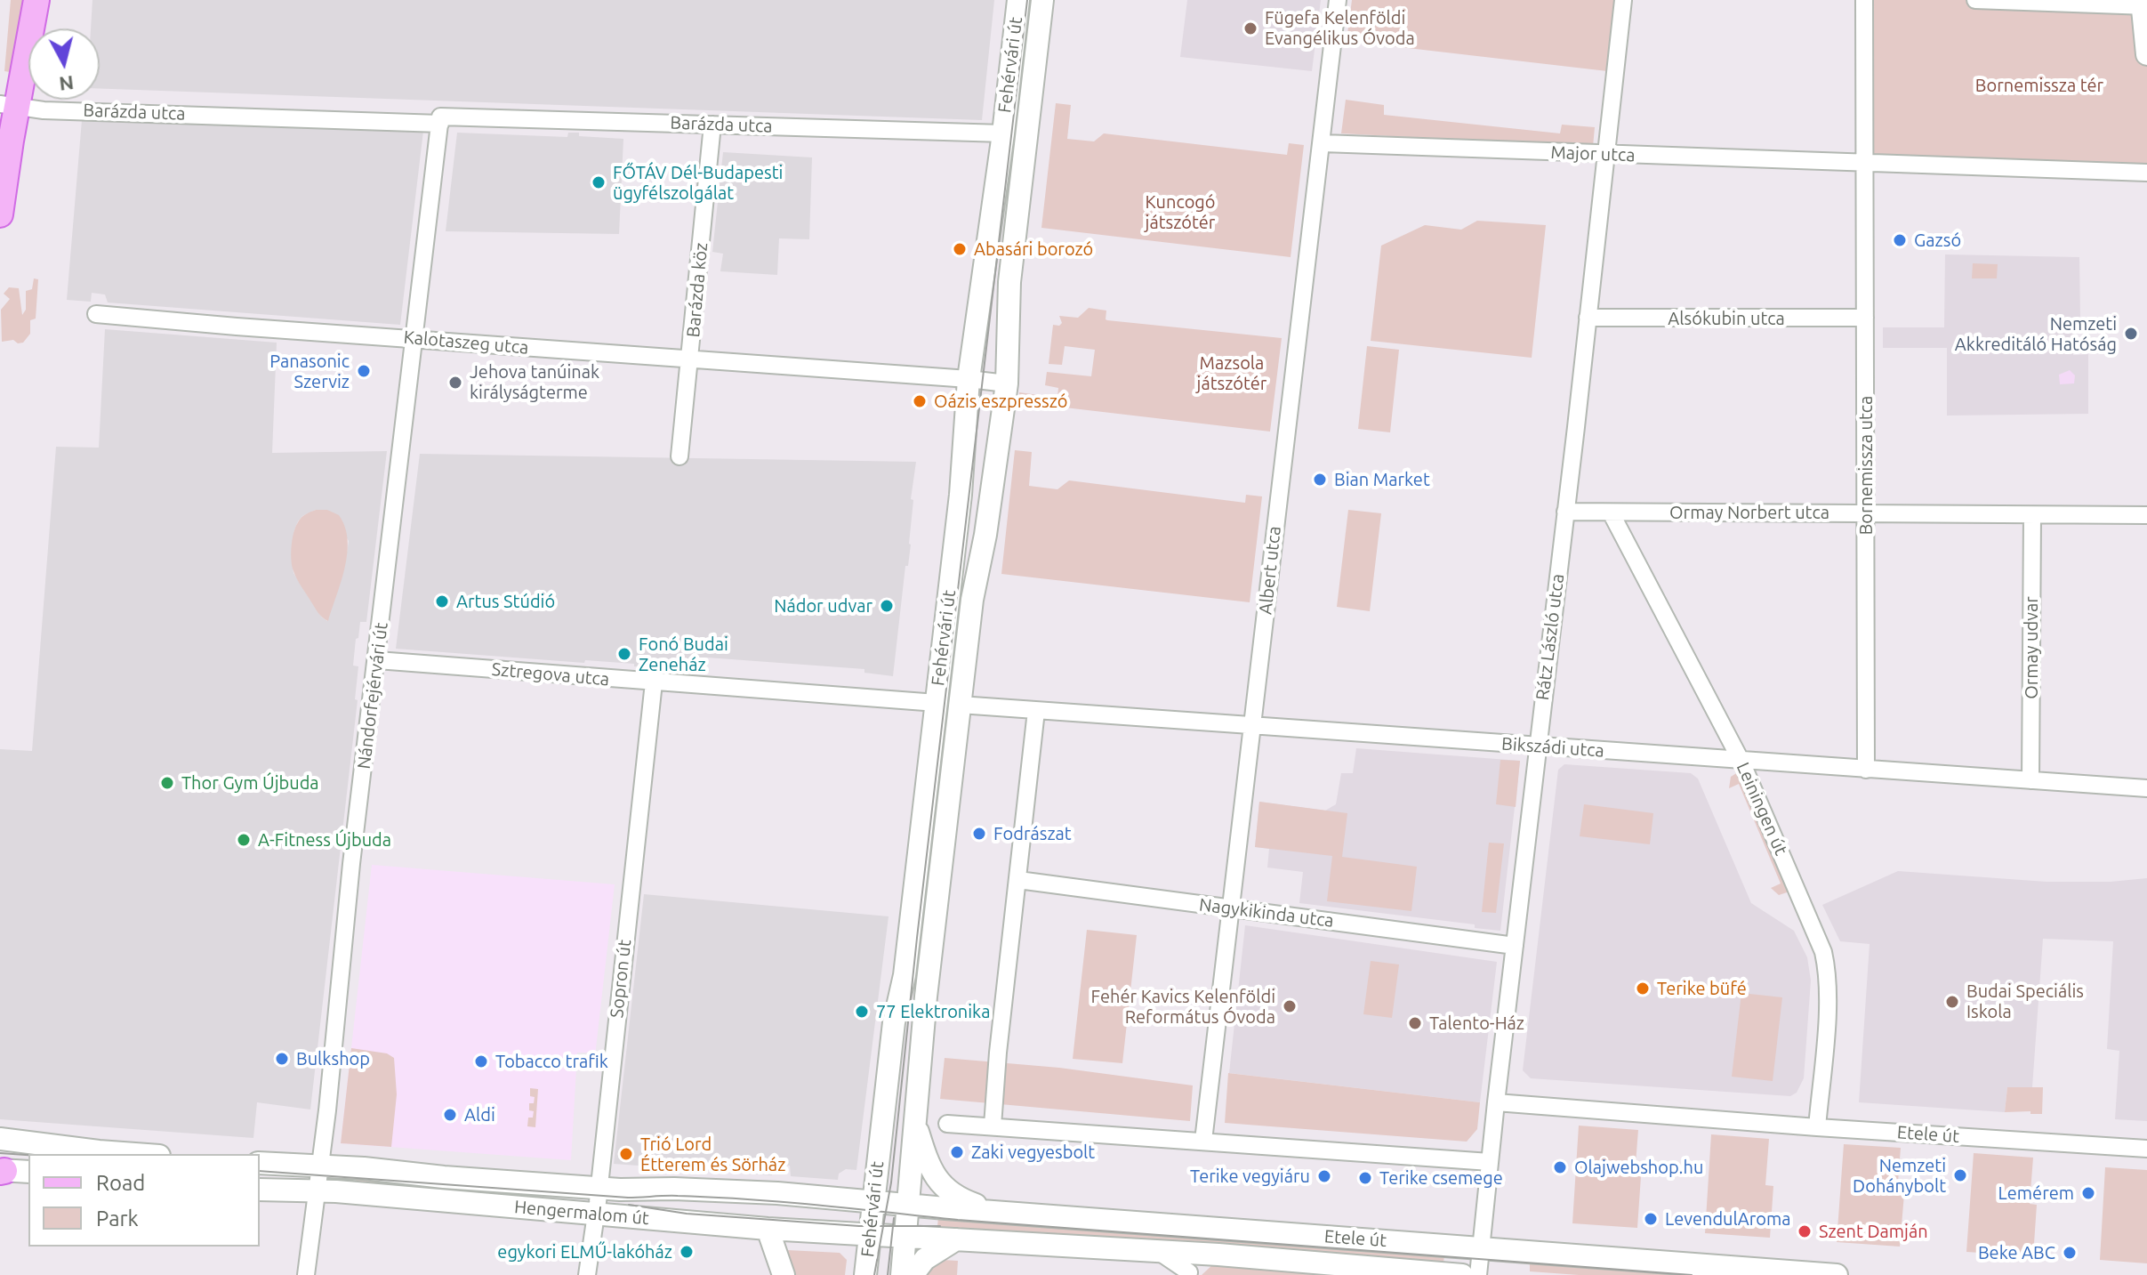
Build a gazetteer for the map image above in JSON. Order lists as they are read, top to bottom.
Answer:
{
  "streets": {
    "main road": ["Fehérvári út", "Etele út", "Hengermalom út"],
    "street": [
      "Barázda utca",
      "Major utca",
      "Barázda köz",
      "Alsókubin utca",
      "Kalotaszeg utca",
      "Bornemissza utca",
      "Ormay Norbert utca",
      "Albert utca",
      "Rátz László utca",
      "Ormay udvar",
      "Sztregova utca",
      "Nándorfejérvári út",
      "Bikszádi utca",
      "Leiningen út",
      "Nagykikinda utca",
      "Sopron út"
    ]
  },
  "crossings": [
    ["Fehérvári út", "Barázda utca"],
    ["Fehérvári út", "Kalotaszeg utca"],
    ["Fehérvári út", "Sztregova utca"],
    ["Fehérvári út", "Bikszádi utca"],
    ["Fehérvári út", "Etele út"],
    ["Fehérvári út", "Hengermalom út"],
    ["Barázda utca", "Barázda köz"],
    ["Barázda utca", "Nándorfejérvári út"],
    ["Major utca", "Bornemissza utca"],
    ["Major utca", "Albert utca"],
    ["Major utca", "Rátz László utca"],
    ["Barázda köz", "Kalotaszeg utca"],
    ["Alsókubin utca", "Bornemissza utca"],
    ["Alsókubin utca", "Rátz László utca"],
    ["Kalotaszeg utca", "Nándorfejérvári út"],
    ["Bornemissza utca", "Ormay Norbert utca"],
    ["Bornemissza utca", "Bikszádi utca"],
    ["Ormay Norbert utca", "Rátz László utca"],
    ["Ormay Norbert utca", "Ormay udvar"],
    ["Ormay Norbert utca", "Leiningen út"],
    ["Albert utca", "Bikszádi utca"],
    ["Albert utca", "Nagykikinda utca"],
    ["Rátz László utca", "Bikszádi utca"],
    ["Rátz László utca", "Nagykikinda utca"],
    ["Rátz László utca", "Etele út"],
    ["Ormay udvar", "Bikszádi utca"],
    ["Sztregova utca", "Nándorfejérvári út"],
    ["Sztregova utca", "Sopron út"],
    ["Nándorfejérvári út", "Hengermalom út"],
    ["Bikszádi utca", "Leiningen út"],
    ["Leiningen út", "Etele út"],
    ["Sopron út", "Hengermalom út"],
    ["Etele út", "Hengermalom út"]
  ],
  "parks": ["Bornemissza tér", "Kuncogó játszótér", "Mazsola játszótér"],
  "places": [
    "Fügefa Kelenföldi Evangélikus Óvoda",
    "FŐTÁV Dél-Budapesti ügyfélszolgálat",
    "Gazsó",
    "Abasári borozó",
    "Nemzeti Akkreditáló Hatóság",
    "Panasonic Szerviz",
    "Jehova tanúinak királyságterme",
    "Oázis eszpresszó",
    "Bian Market",
    "Artus Stúdió",
    "Nádor udvar",
    "Fonó Budai Zeneház",
    "Thor Gym Újbuda",
    "Fodrászat",
    "A-Fitness Újbuda",
    "Terike büfé",
    "Budai Speciális Iskola",
    "Fehér Kavics Kelenföldi Református Óvoda",
    "77 Elektronika",
    "Talento-Ház",
    "Bulkshop",
    "Tobacco trafik",
    "Aldi",
    "Zaki vegyesbolt",
    "Trió Lord Étterem és Sörház",
    "Olajwebshop.hu",
    "Nemzeti Dohánybolt",
    "Terike vegyiáru",
    "Terike csemege",
    "Lemérem",
    "LevendulAroma",
    "Szent Damján",
    "egykori ELMŰ-lakóház",
    "Beke ABC"
  ],
  "legend": ["Road", "Park"],
  "north": "bottom"
}
